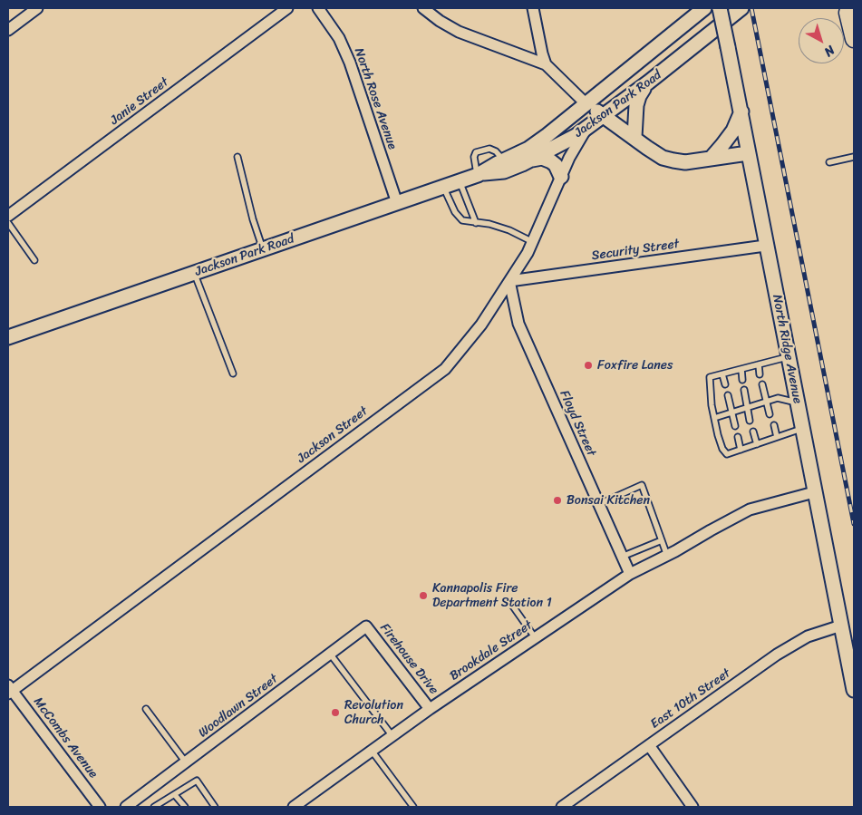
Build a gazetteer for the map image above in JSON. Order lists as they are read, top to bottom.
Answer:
{
  "streets": {
    "main road": ["Jackson Park Road", "North Ridge Avenue"],
    "street": [
      "North Rose Avenue",
      "Janie Street",
      "Security Street",
      "Floyd Street",
      "Jackson Street",
      "Brookdale Street",
      "Firehouse Drive",
      "East 10th Street",
      "Woodlawn Street",
      "McCombs Avenue"
    ]
  },
  "crossings": [
    ["North Rose Avenue", "Jackson Park Road"],
    ["Jackson Park Road", "Jackson Street"],
    ["Security Street", "North Ridge Avenue"],
    ["Security Street", "Floyd Street"],
    ["Security Street", "Jackson Street"],
    ["North Ridge Avenue", "Brookdale Street"],
    ["North Ridge Avenue", "East 10th Street"],
    ["Floyd Street", "Jackson Street"],
    ["Floyd Street", "Brookdale Street"],
    ["Jackson Street", "McCombs Avenue"],
    ["Brookdale Street", "Firehouse Drive"],
    ["Firehouse Drive", "Woodlawn Street"]
  ],
  "places": [
    "Foxfire Lanes",
    "Bonsai Kitchen",
    "Kannapolis Fire Department Station 1",
    "Revolution Church"
  ],
  "north": "bottom right"
}
